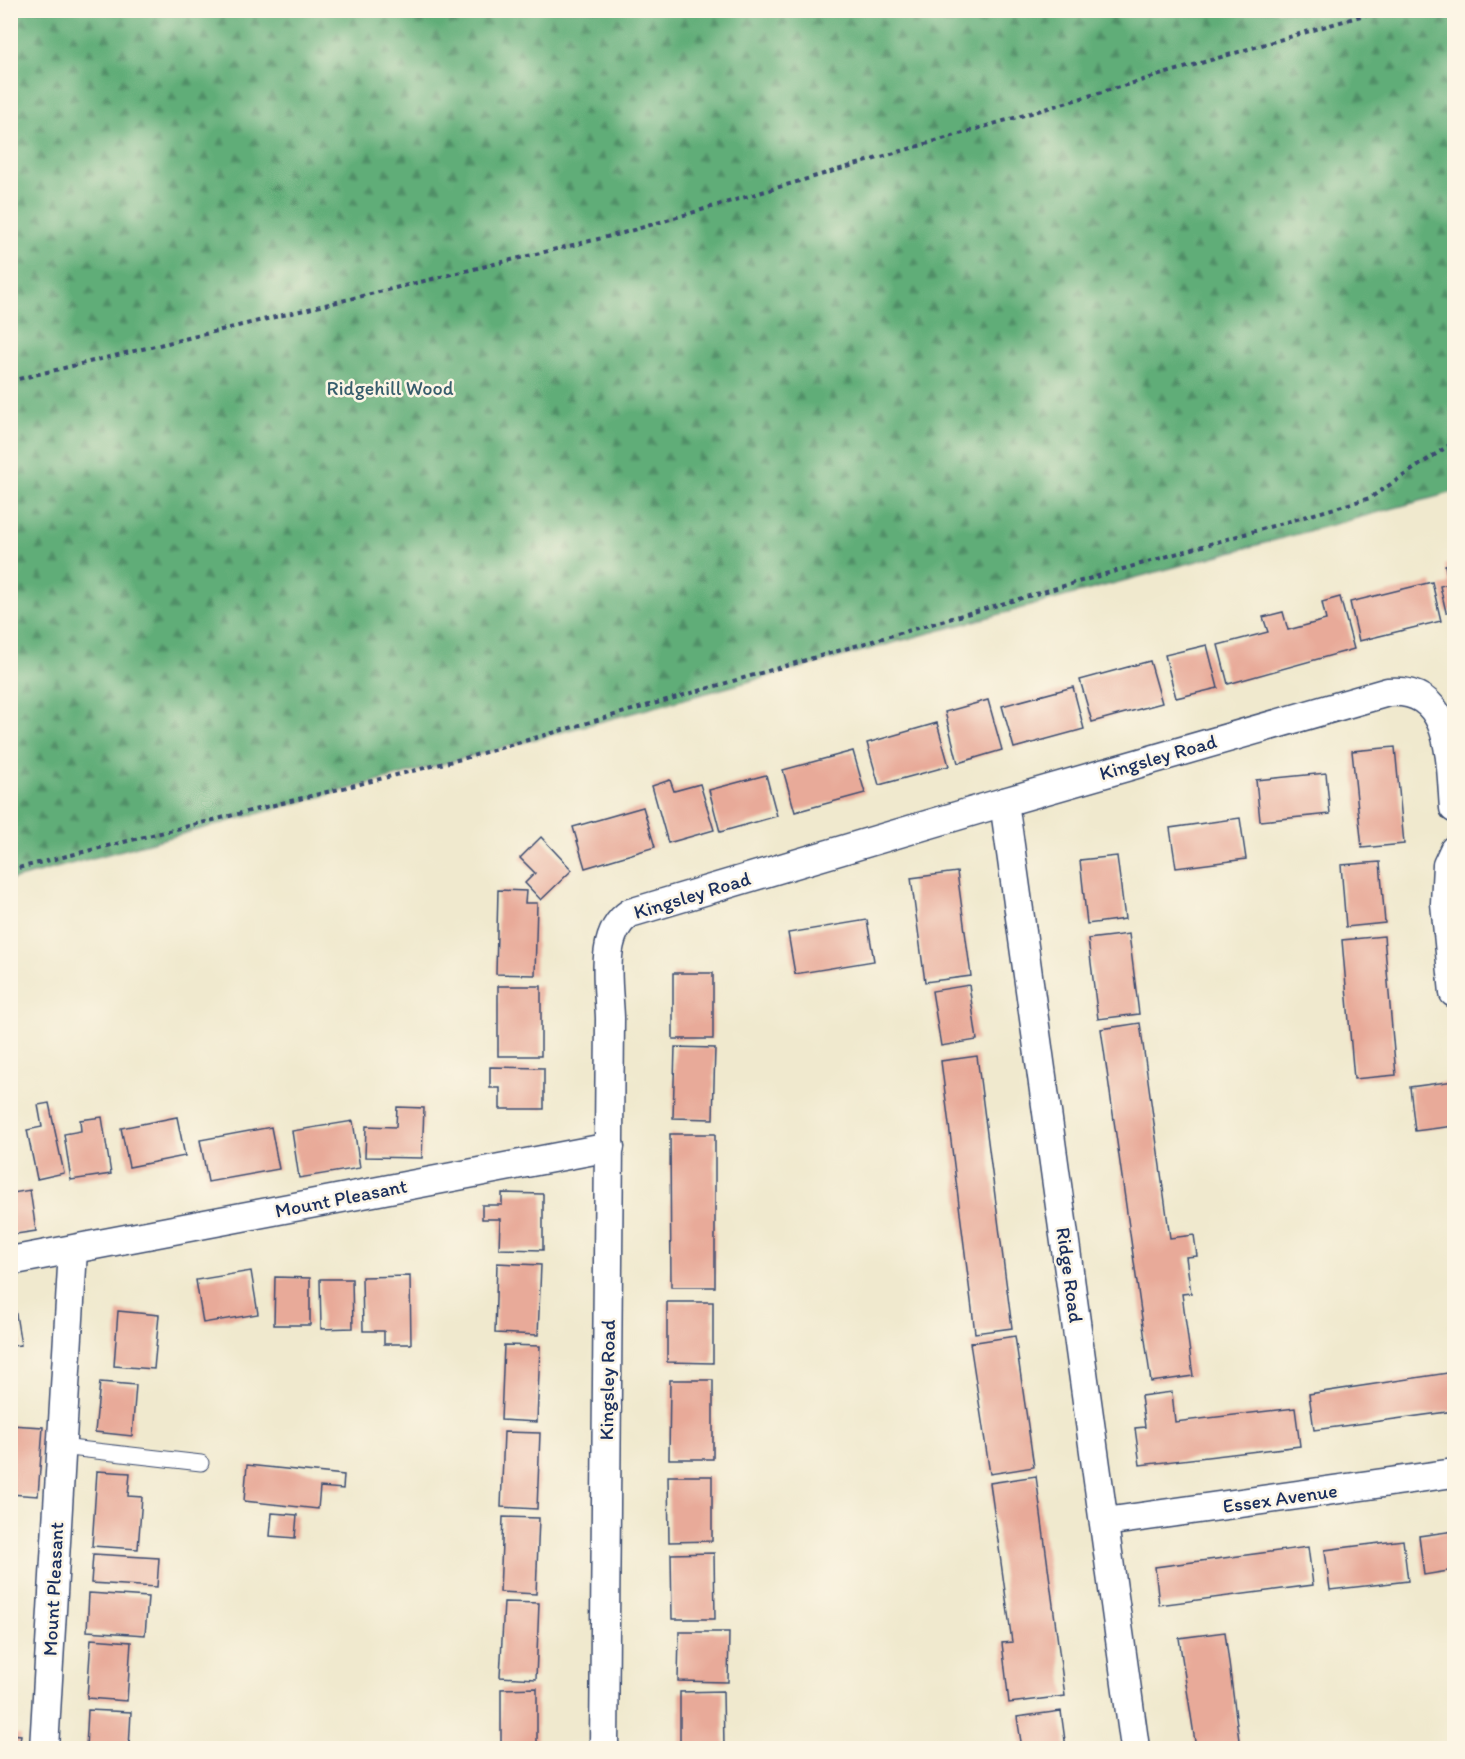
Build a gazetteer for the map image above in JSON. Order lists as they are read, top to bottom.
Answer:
{
  "streets": {
    "street": [
      "Kingsley Road",
      "Mount Pleasant",
      "Ridge Road",
      "Essex Avenue"
    ]
  },
  "crossings": [
    ["Kingsley Road", "Mount Pleasant"],
    ["Kingsley Road", "Ridge Road"],
    ["Ridge Road", "Essex Avenue"]
  ],
  "parks": ["Ridgehill Wood"]
}
